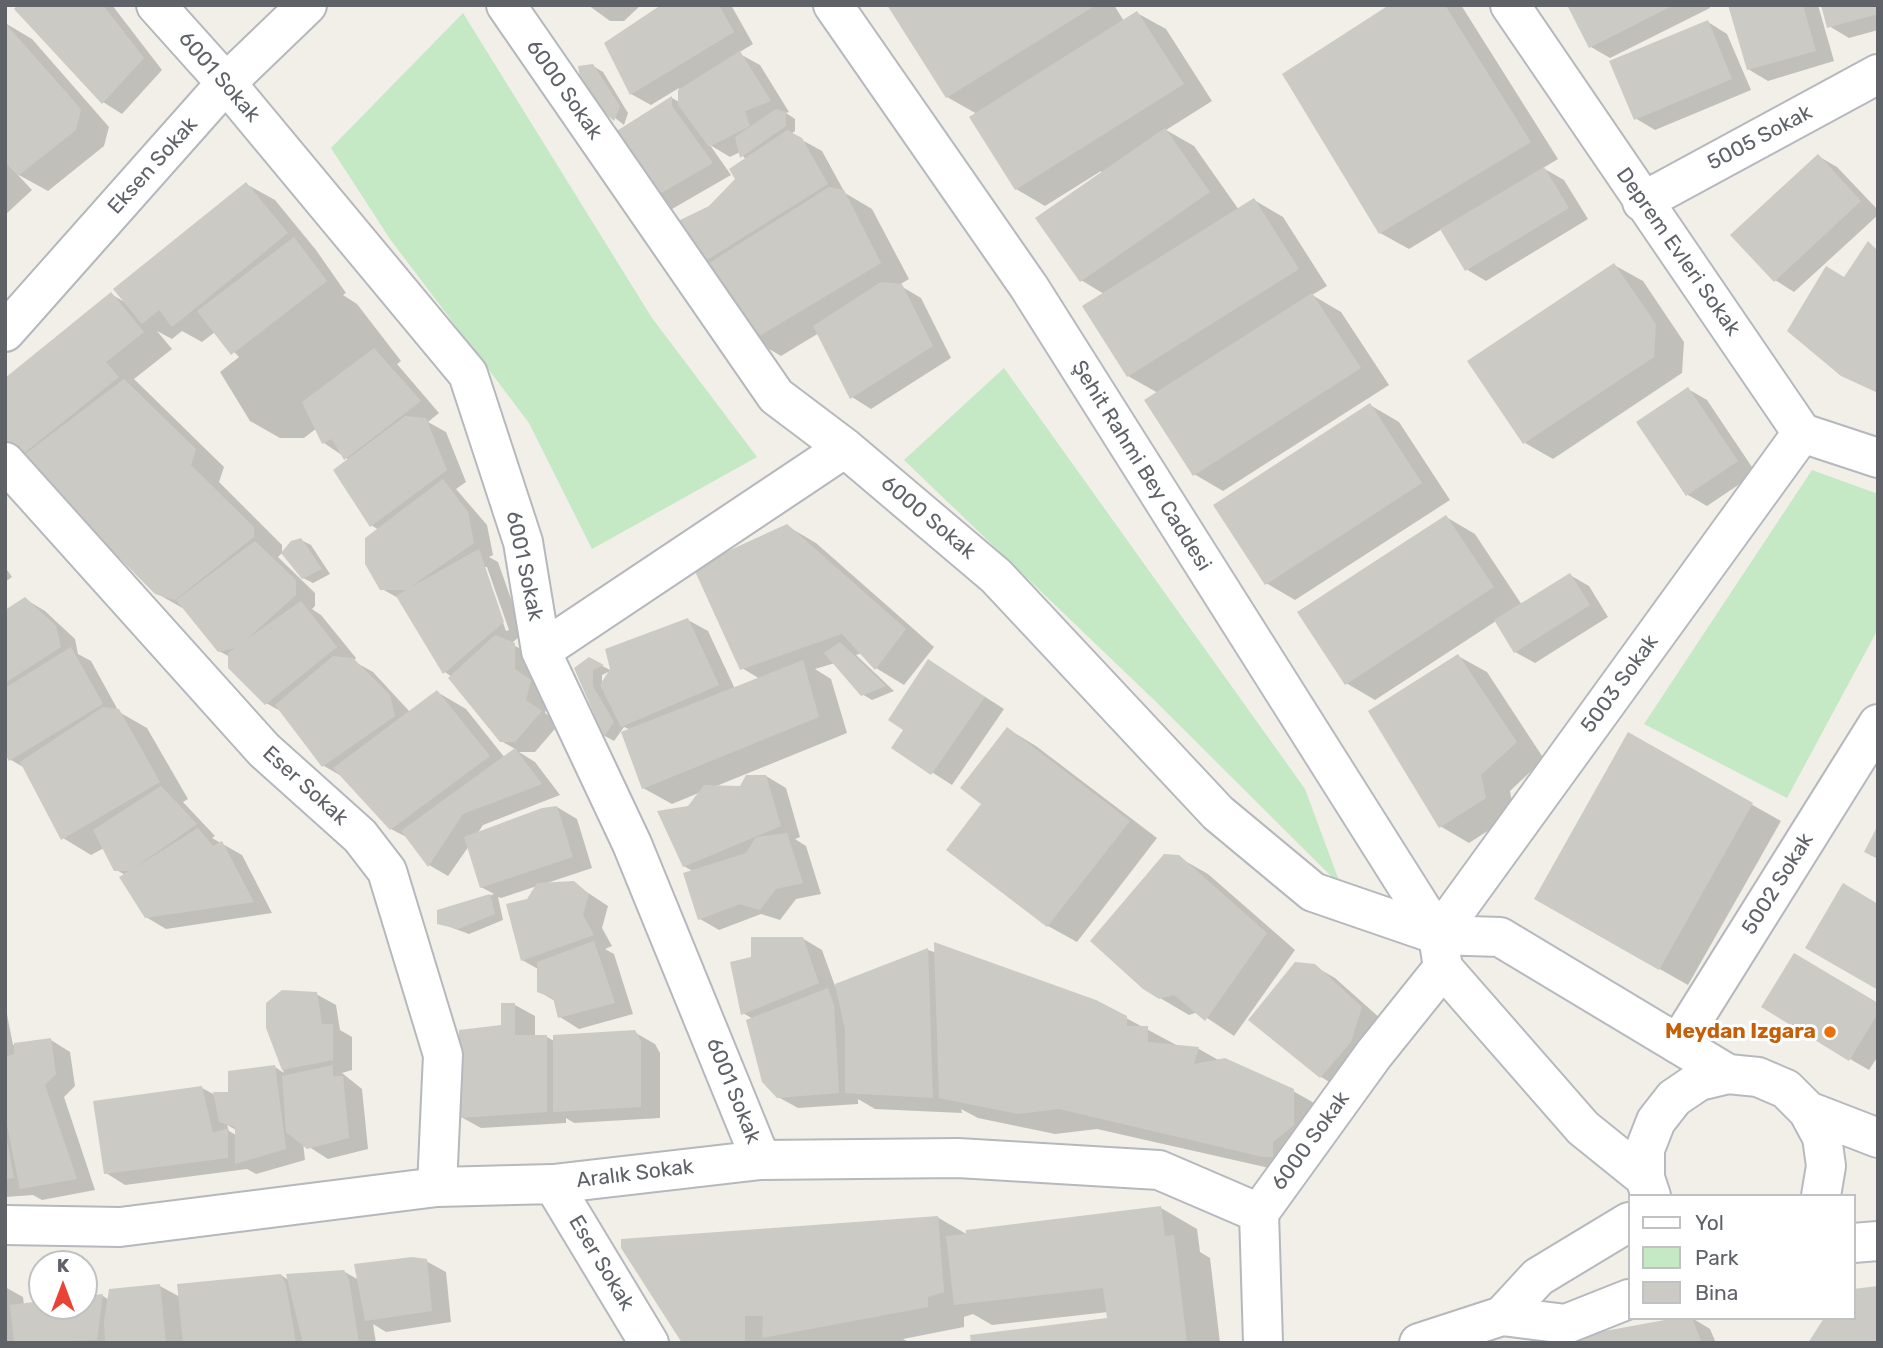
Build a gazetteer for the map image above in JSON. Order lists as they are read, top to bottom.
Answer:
{
  "streets": {
    "street": [
      "6001 Sokak",
      "6000 Sokak",
      "5005 Sokak",
      "Eksen Sokak",
      "Deprem Evleri Sokak",
      "Şehit Rahmi Bey Caddesi",
      "5003 Sokak",
      "Eser Sokak",
      "5002 Sokak",
      "Aralık Sokak"
    ]
  },
  "crossings": [
    ["6001 Sokak", "Eksen Sokak"],
    ["6001 Sokak", "Aralık Sokak"],
    ["6000 Sokak", "Şehit Rahmi Bey Caddesi"],
    ["6000 Sokak", "5003 Sokak"],
    ["6000 Sokak", "Aralık Sokak"],
    ["5005 Sokak", "Deprem Evleri Sokak"],
    ["Deprem Evleri Sokak", "5003 Sokak"],
    ["Şehit Rahmi Bey Caddesi", "5003 Sokak"],
    ["Şehit Rahmi Bey Caddesi", "5002 Sokak"],
    ["Eser Sokak", "Aralık Sokak"]
  ],
  "places": ["Meydan Izgara"],
  "legend": ["Yol", "Park", "Bina"],
  "north": "top"
}
